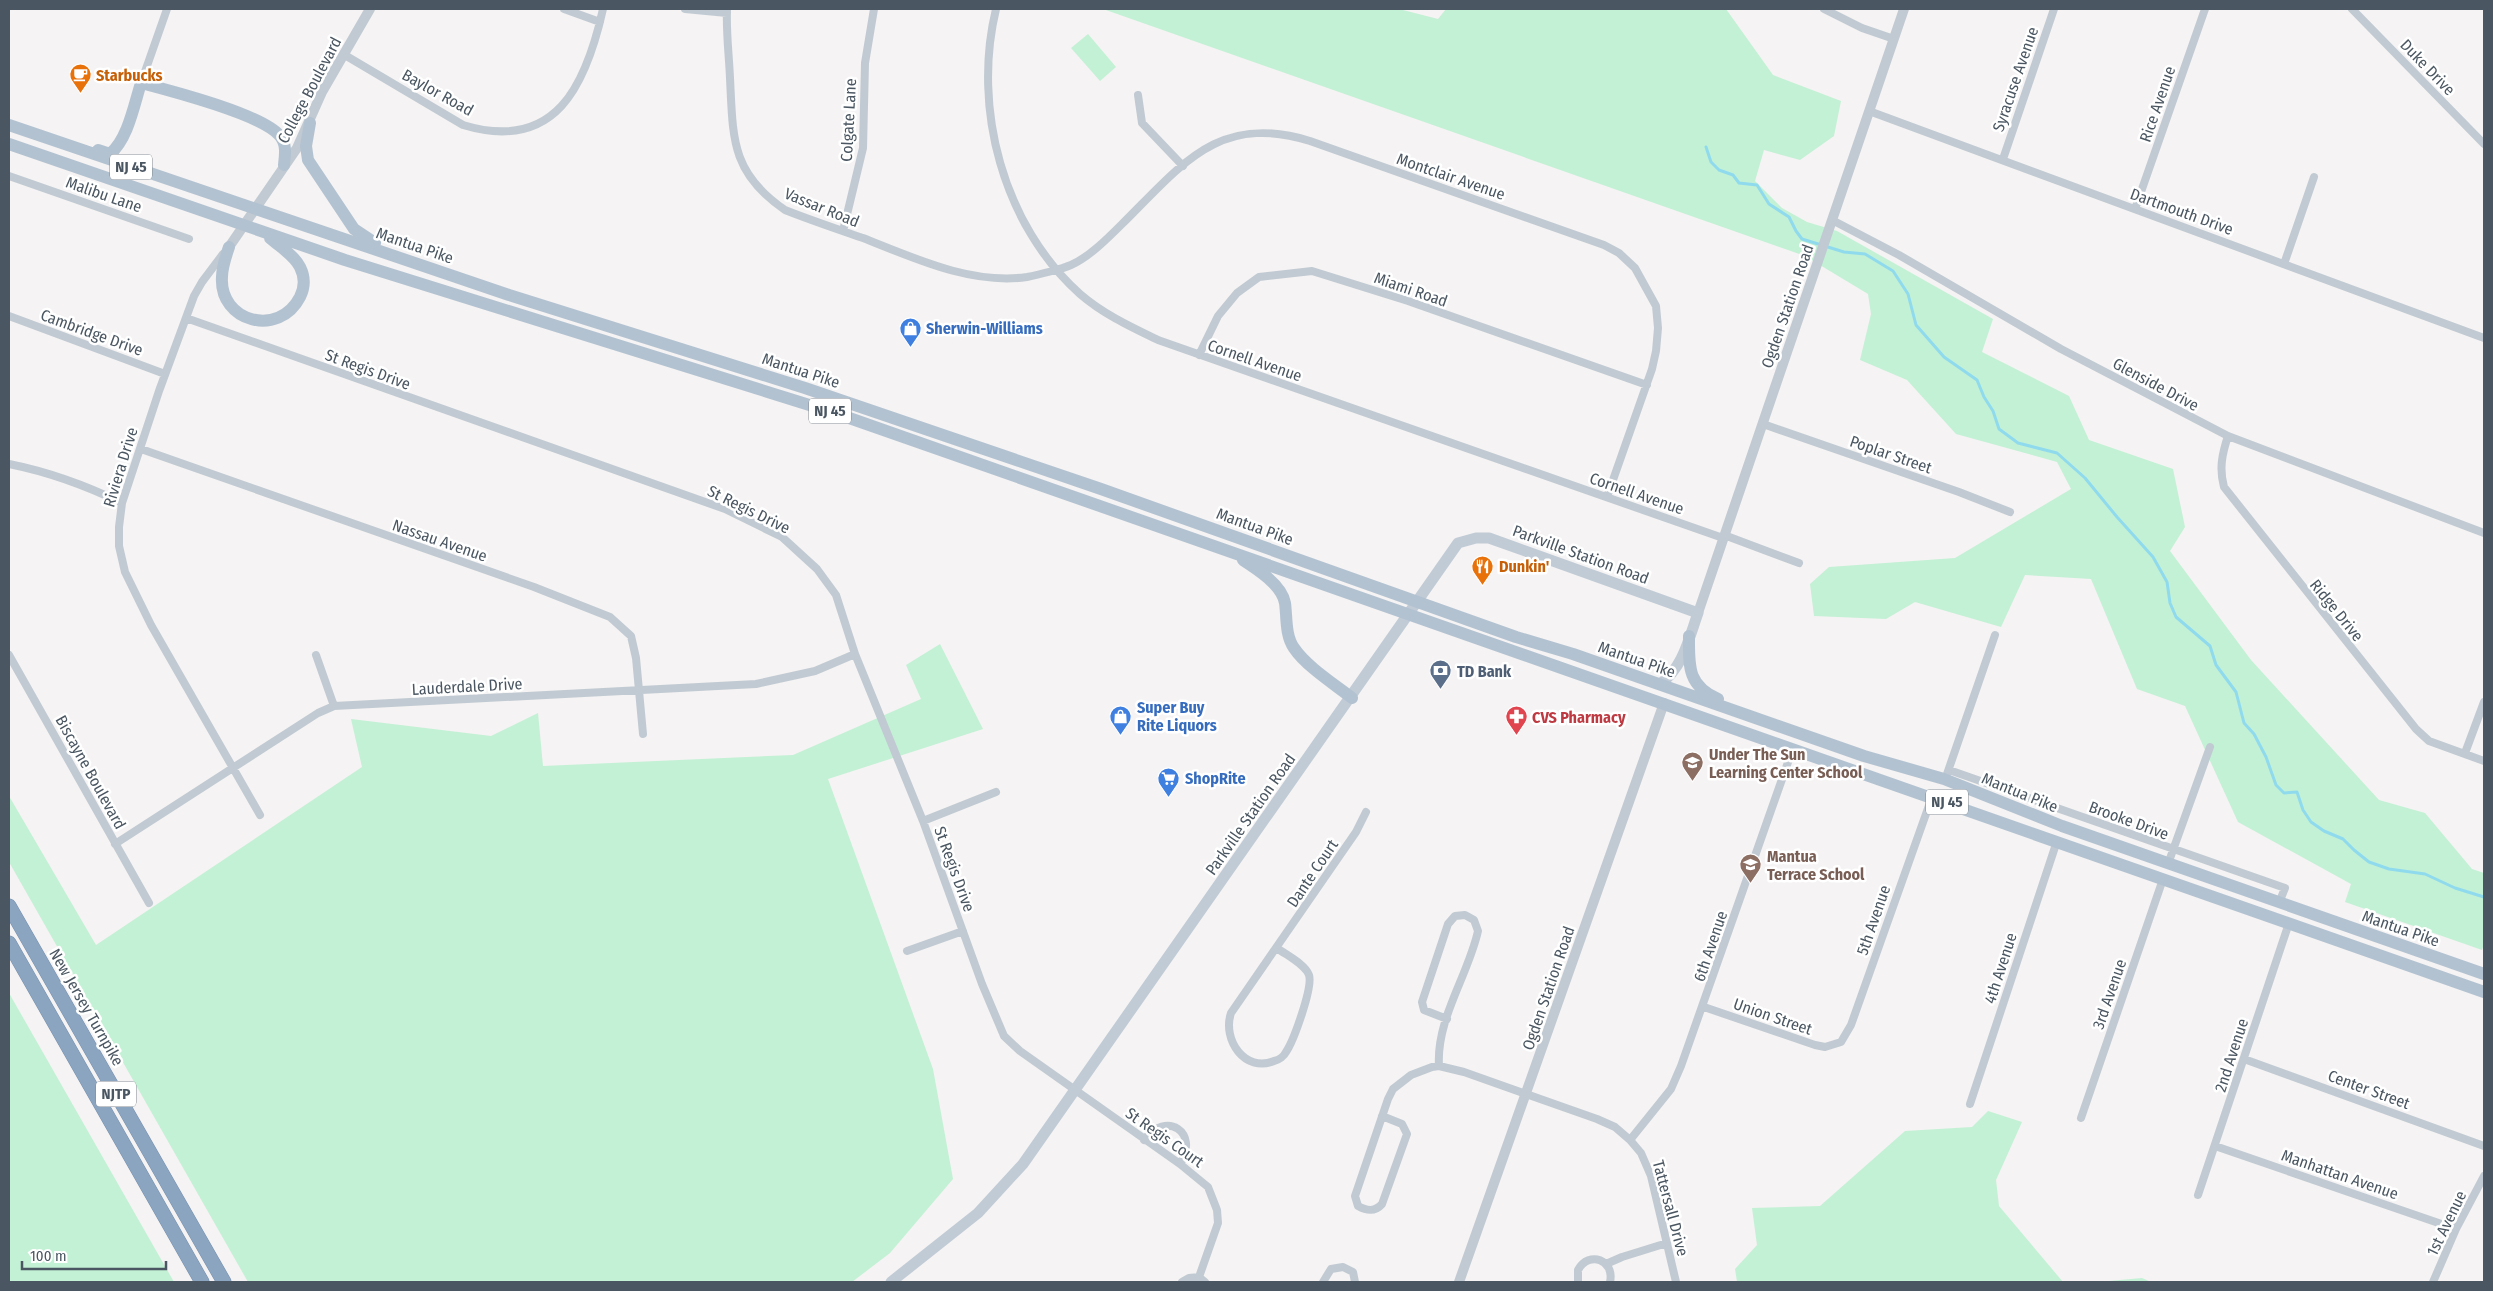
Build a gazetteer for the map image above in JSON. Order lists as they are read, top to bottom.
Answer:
{
  "streets": {
    "highway": ["New Jersey Turnpike", "NJTP"],
    "main road": ["NJ 45", "Mantua Pike", "Parkville Station Road"],
    "street": [
      "Duke Drive",
      "Syracuse Avenue",
      "College Boulevard",
      "Baylor Road",
      "Rice Avenue",
      "Colgate Lane",
      "Montclair Avenue",
      "Malibu Lane",
      "Vassar Road",
      "Dartmouth Drive",
      "Miami Road",
      "Ogden Station Road",
      "Cambridge Drive",
      "Cornell Avenue",
      "St Regis Drive",
      "Glenside Drive",
      "Poplar Street",
      "Riviera Drive",
      "Nassau Avenue",
      "Ridge Drive",
      "Lauderdale Drive",
      "Biscayne Boulevard",
      "Brooke Drive",
      "Dante Court",
      "5th Avenue",
      "6th Avenue",
      "4th Avenue",
      "3rd Avenue",
      "Union Street",
      "2nd Avenue",
      "Center Street",
      "St Regis Court",
      "Manhattan Avenue",
      "Tattersall Drive",
      "1st Avenue"
    ]
  },
  "crossings": [
    ["Syracuse Avenue", "Dartmouth Drive"],
    ["College Boulevard", "Baylor Road"],
    ["College Boulevard", "Mantua Pike"],
    ["College Boulevard", "Riviera Drive"],
    ["Rice Avenue", "Dartmouth Drive"],
    ["Colgate Lane", "Vassar Road"],
    ["Montclair Avenue", "Vassar Road"],
    ["Montclair Avenue", "Miami Road"],
    ["Montclair Avenue", "Cornell Avenue"],
    ["Vassar Road", "Cornell Avenue"],
    ["Dartmouth Drive", "Ogden Station Road"],
    ["Mantua Pike", "Ogden Station Road"],
    ["Mantua Pike", "Riviera Drive"],
    ["Mantua Pike", "Parkville Station Road"],
    ["Mantua Pike", "Brooke Drive"],
    ["Mantua Pike", "5th Avenue"],
    ["Mantua Pike", "6th Avenue"],
    ["Mantua Pike", "4th Avenue"],
    ["Mantua Pike", "3rd Avenue"],
    ["Mantua Pike", "2nd Avenue"],
    ["Miami Road", "Cornell Avenue"],
    ["Ogden Station Road", "Cornell Avenue"],
    ["Ogden Station Road", "Glenside Drive"],
    ["Ogden Station Road", "Poplar Street"],
    ["Ogden Station Road", "Parkville Station Road"],
    ["Ogden Station Road", "Tattersall Drive"],
    ["Cambridge Drive", "Riviera Drive"],
    ["St Regis Drive", "Riviera Drive"],
    ["St Regis Drive", "Parkville Station Road"],
    ["St Regis Drive", "Lauderdale Drive"],
    ["St Regis Drive", "St Regis Court"],
    ["Glenside Drive", "Ridge Drive"],
    ["Riviera Drive", "Nassau Avenue"],
    ["Riviera Drive", "Lauderdale Drive"],
    ["Nassau Avenue", "Lauderdale Drive"],
    ["Parkville Station Road", "St Regis Court"],
    ["Lauderdale Drive", "Biscayne Boulevard"],
    ["5th Avenue", "Union Street"],
    ["6th Avenue", "Union Street"],
    ["6th Avenue", "Tattersall Drive"],
    ["2nd Avenue", "Center Street"],
    ["2nd Avenue", "Manhattan Avenue"],
    ["Manhattan Avenue", "1st Avenue"]
  ],
  "places": {
    "cafe": ["Starbucks"],
    "shop": ["Sherwin-Williams", "Super Buy Rite Liquors"],
    "restaurant": ["Dunkin'"],
    "bank": ["TD Bank"],
    "pharmacy": ["CVS Pharmacy"],
    "school or university": ["Under The Sun Learning Center School", "Mantua Terrace School"],
    "supermarket": ["ShopRite"]
  },
  "scale_bar": "100 m"
}
